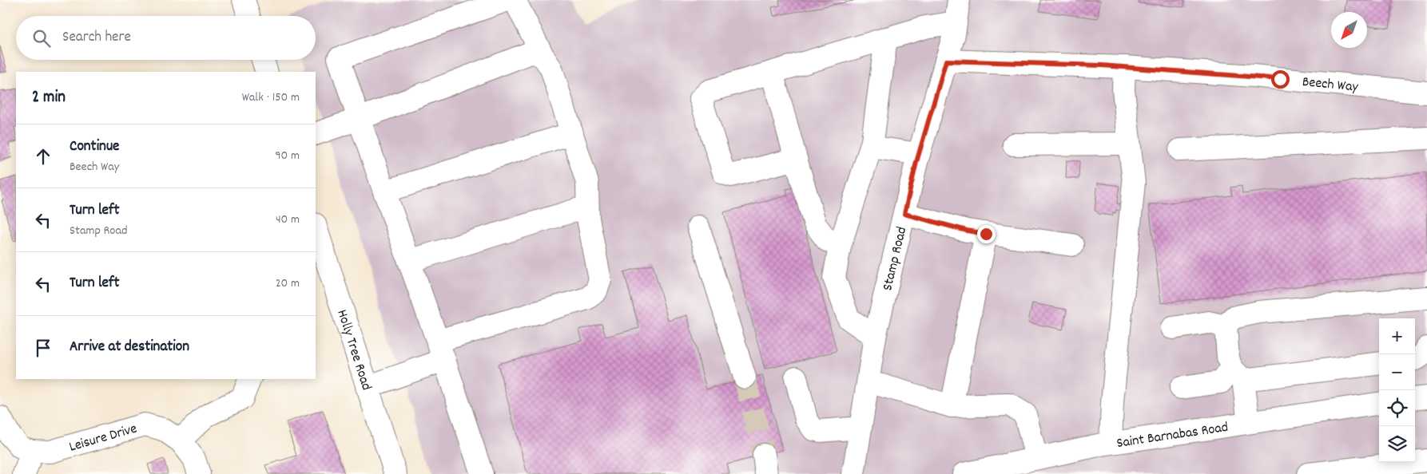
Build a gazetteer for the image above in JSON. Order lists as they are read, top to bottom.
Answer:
{
  "streets": {
    "street": [
      "Beech Way",
      "Stamp Road",
      "Holly Tree Road",
      "Saint Barnabas Road",
      "Leisure Drive"
    ]
  },
  "crossings": [
    ["Beech Way", "Stamp Road"]
  ],
  "north": "bottom left",
  "page": {
    "search": "Search here",
    "heading": ["2 min", "Walk · 150 m"],
    "list": [
      ["Continue", "Beech Way", "90 m"],
      ["Turn left", "Stamp Road", "40 m"],
      ["Turn left", "20 m"],
      "Arrive at destination"
    ],
    "map_buttons": ["+", "−"]
  }
}
